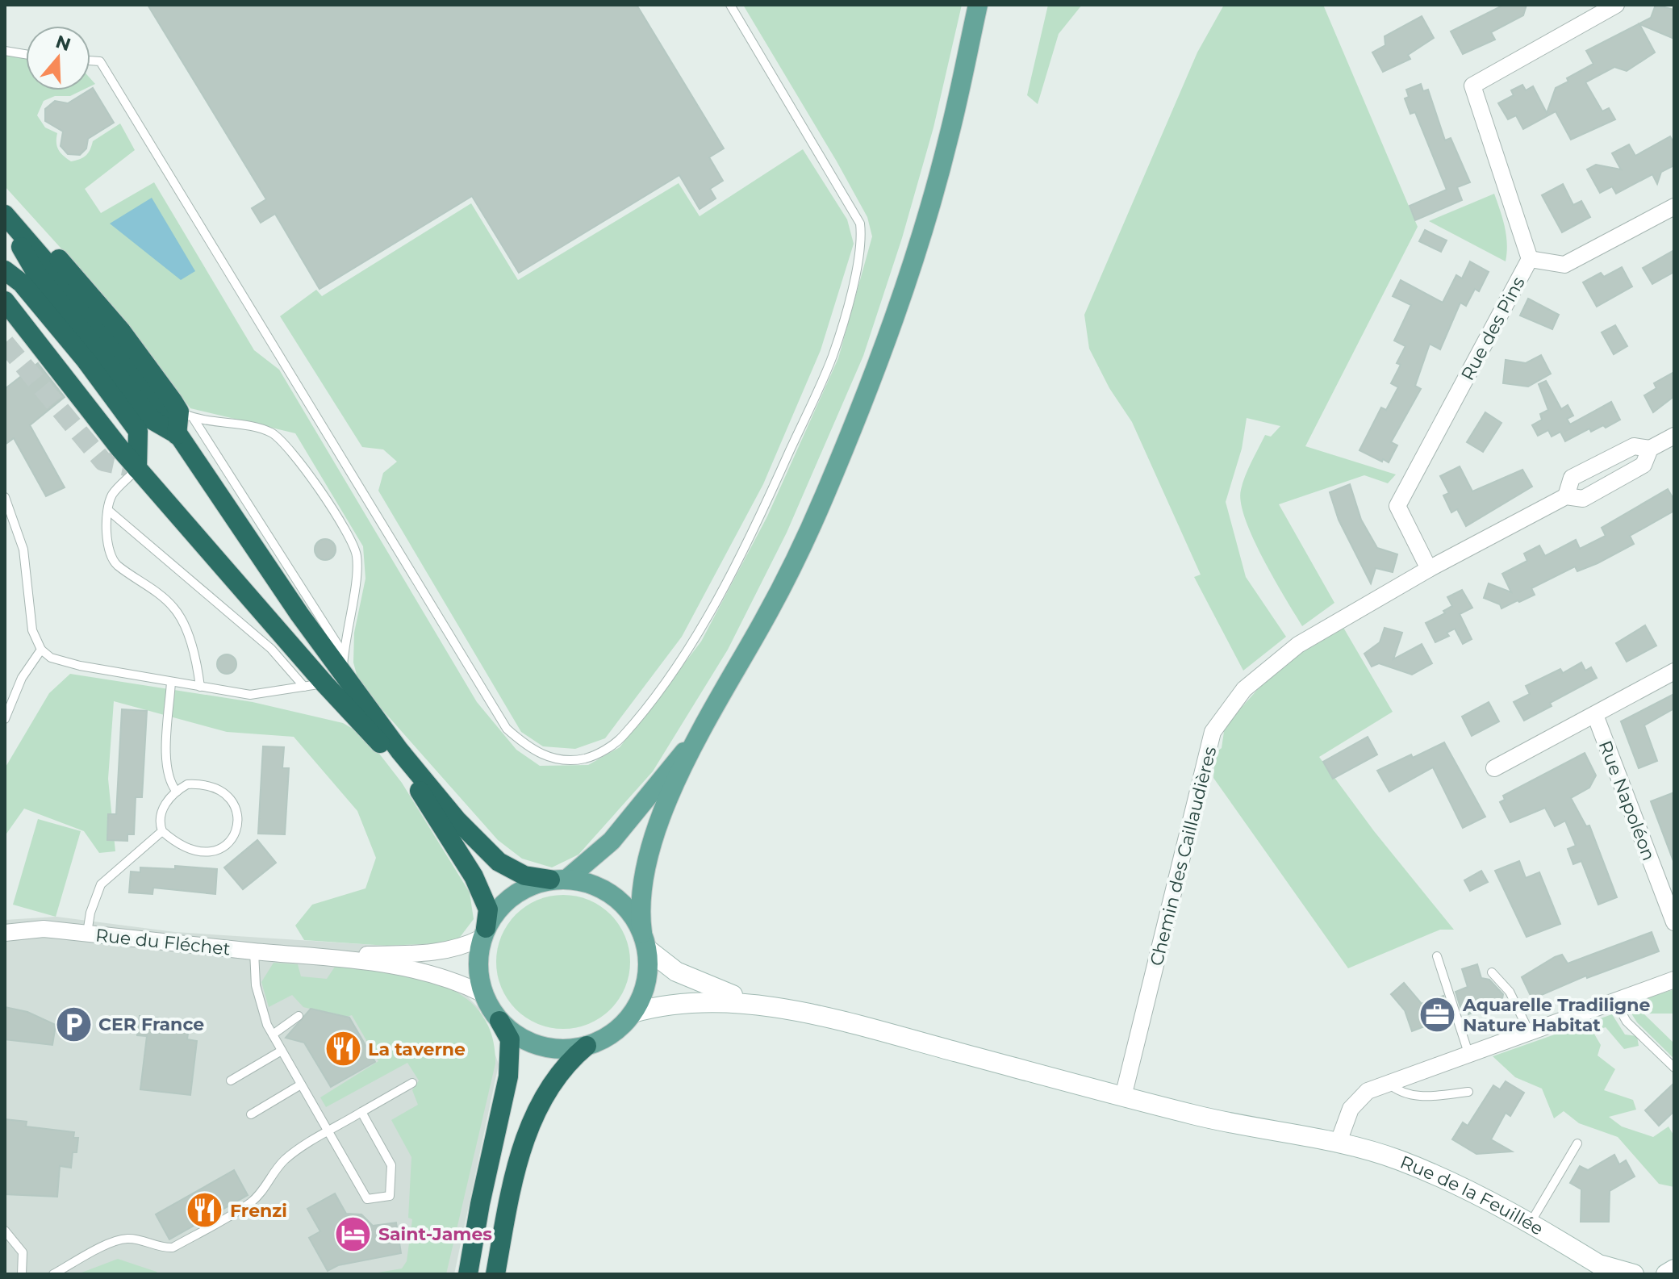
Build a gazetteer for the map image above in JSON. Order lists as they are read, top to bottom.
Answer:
{
  "streets": {
    "street": [
      "Rue des Pins",
      "Rue Napoléon",
      "Chemin des Caillaudières",
      "Rue du Fléchet",
      "Rue de la Feuillée"
    ]
  },
  "crossings": [
    ["Rue des Pins", "Chemin des Caillaudières"],
    ["Chemin des Caillaudières", "Rue de la Feuillée"]
  ],
  "places": {
    "office": ["Aquarelle Tradiligne Nature Habitat"],
    "parking": ["CER France"],
    "restaurant": ["La taverne", "Frenzi"],
    "hotel": ["Saint-James"]
  },
  "north": "top"
}
